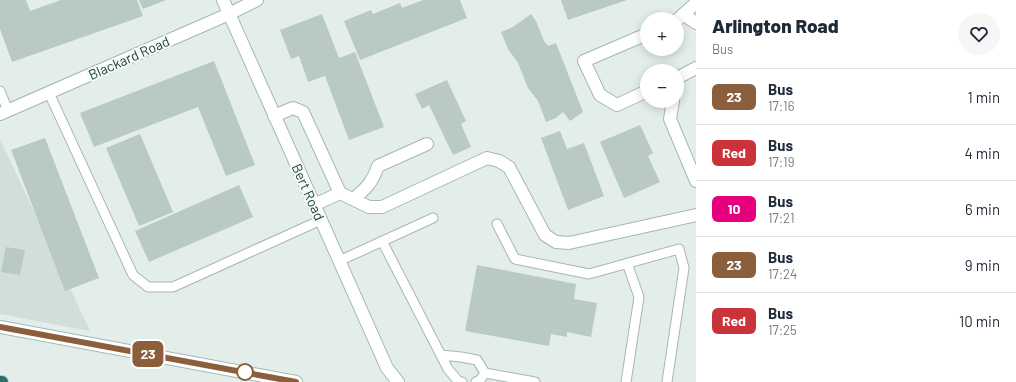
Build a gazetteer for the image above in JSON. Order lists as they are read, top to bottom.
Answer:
{
  "streets": {
    "street": ["Blackard Road", "Bert Road"]
  },
  "crossings": [
    ["Blackard Road", "Bert Road"]
  ],
  "lines": ["bus line 23"],
  "page": {
    "on_map": "23",
    "heading": ["Arlington Road", "Bus"],
    "map_buttons": ["+", "−"],
    "list": [
      {
        "mark": "23",
        "name": "Bus",
        "note": "17:16",
        "value": "1 min"
      },
      {
        "mark": "Red",
        "name": "Bus",
        "note": "17:19",
        "value": "4 min"
      },
      {
        "mark": "10",
        "name": "Bus",
        "note": "17:21",
        "value": "6 min"
      },
      {
        "mark": "23",
        "name": "Bus",
        "note": "17:24",
        "value": "9 min"
      },
      {
        "mark": "Red",
        "name": "Bus",
        "note": "17:25",
        "value": "10 min"
      }
    ]
  }
}
